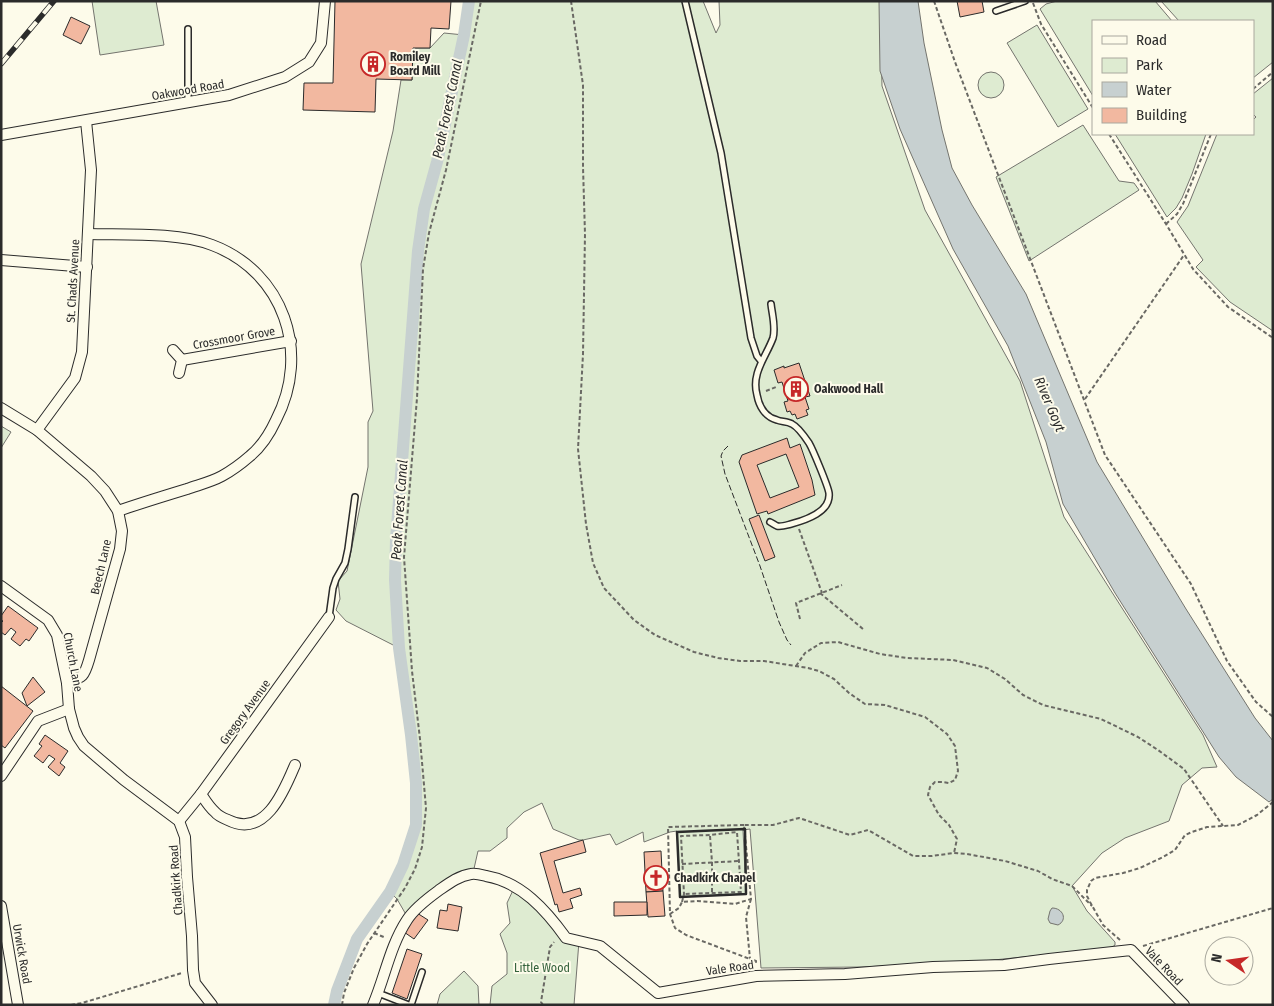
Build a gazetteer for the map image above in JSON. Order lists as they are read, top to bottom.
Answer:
{
  "streets": {
    "street": [
      "Oakwood Road",
      "St. Chads Avenue",
      "Crossmoor Grove",
      "Beech Lane",
      "Church Lane",
      "Gregory Avenue",
      "Chadkirk Road",
      "Urwick Road",
      "Vale Road"
    ]
  },
  "crossings": [
    ["Oakwood Road", "St. Chads Avenue"],
    ["St. Chads Avenue", "Beech Lane"],
    ["Beech Lane", "Church Lane"],
    ["Gregory Avenue", "Chadkirk Road"]
  ],
  "water": ["Peak Forest Canal", "River Goyt"],
  "parks": ["Little Wood"],
  "places": {
    "building": ["Romiley Board Mill", "Oakwood Hall"],
    "church": ["Chadkirk Chapel"]
  },
  "legend": [
    "Road",
    "Park",
    "Water",
    "Building"
  ],
  "north": "left"
}
